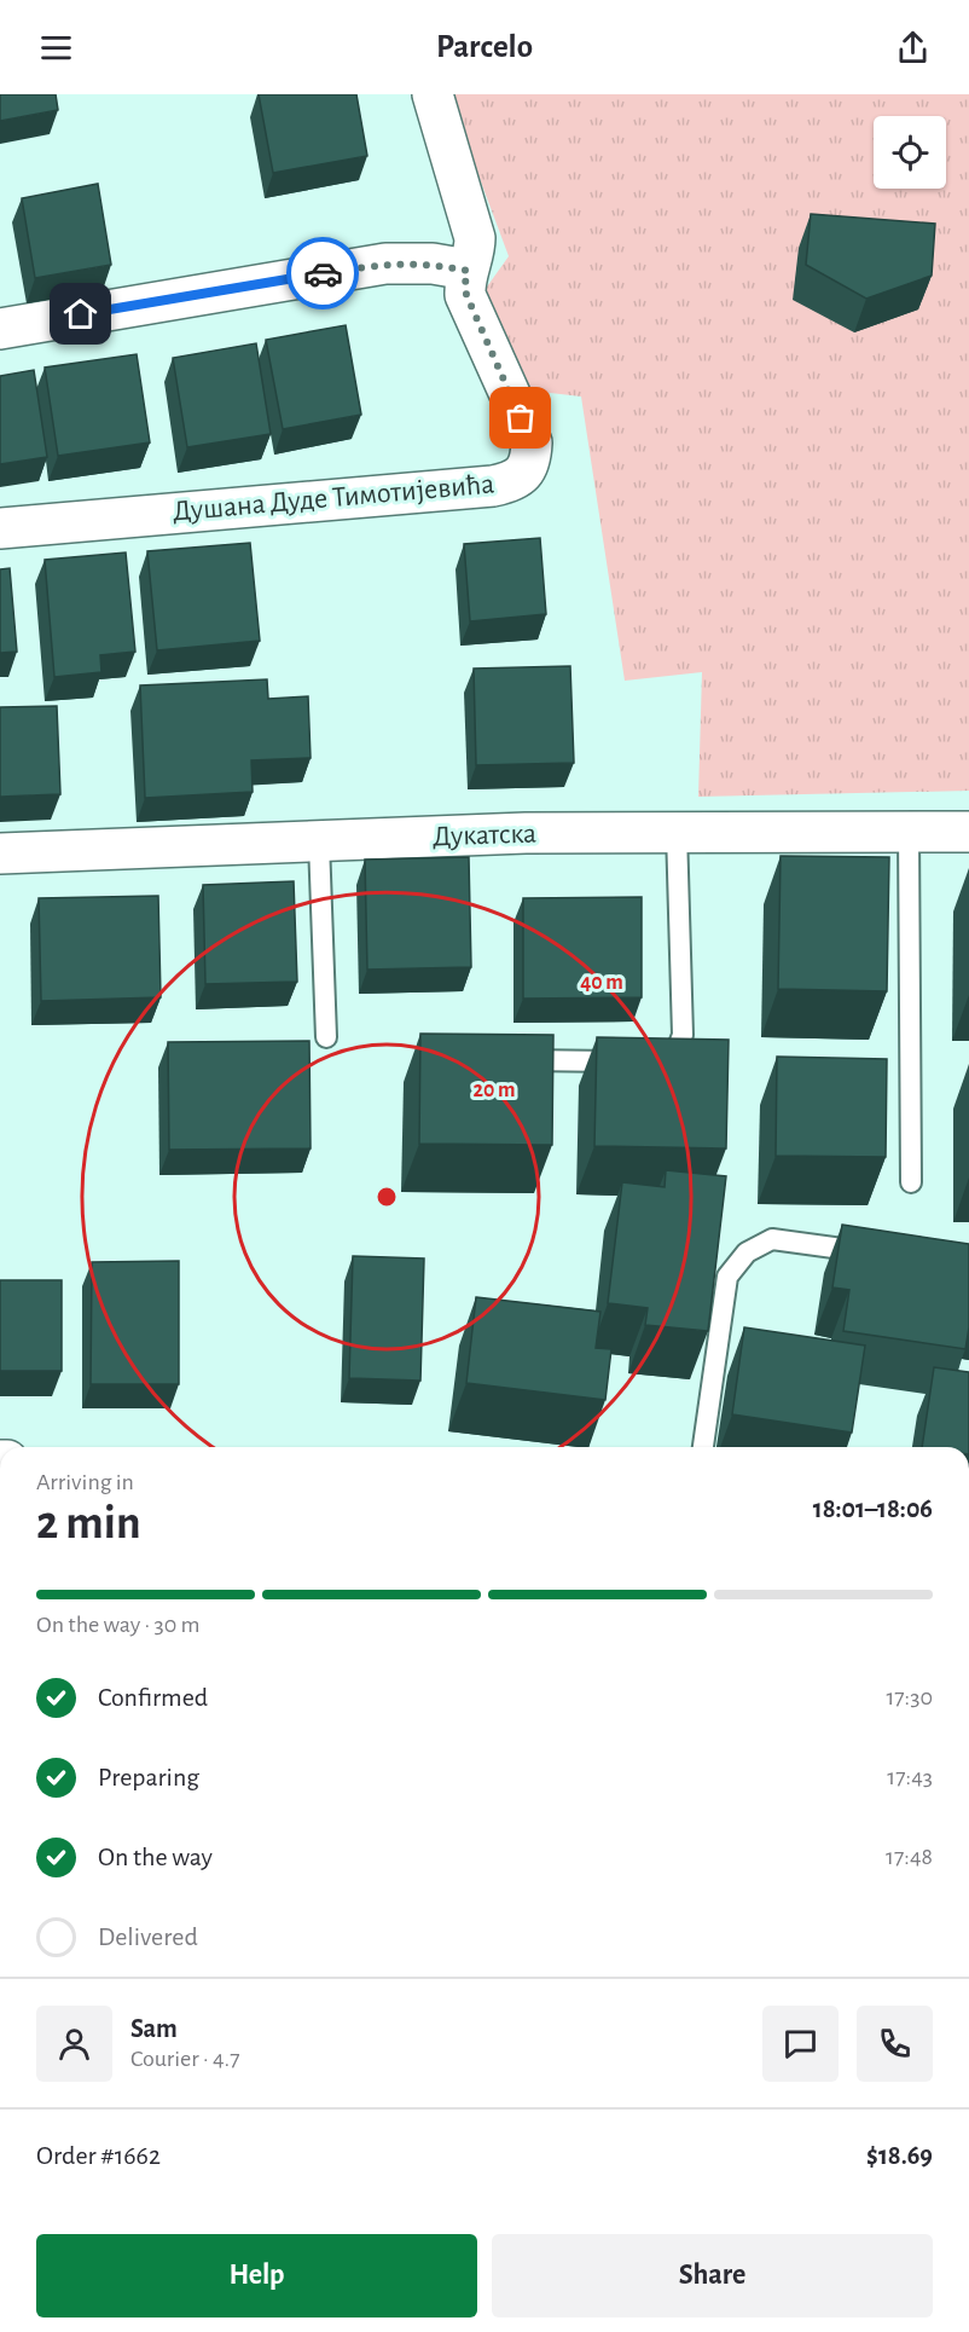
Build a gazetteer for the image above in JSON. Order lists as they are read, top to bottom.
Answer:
{
  "streets": {
    "street": ["Душана Дуде Тимотијевића", "Дукатска"]
  },
  "page": {
    "header": "Parcelo",
    "heading": ["2 min", "Arriving in", "18:01–18:06"],
    "panel": [
      "Sam",
      "Courier · 4.7",
      "Order #1662",
      "$18.69"
    ],
    "bar": "On the way · 30 m",
    "list": [
      ["Confirmed", "17:30"],
      ["Preparing", "17:43"],
      ["On the way", "17:48"],
      "Delivered"
    ],
    "buttons": ["Help", "Share"]
  },
  "rings": ["40 m", "20 m"]
}
